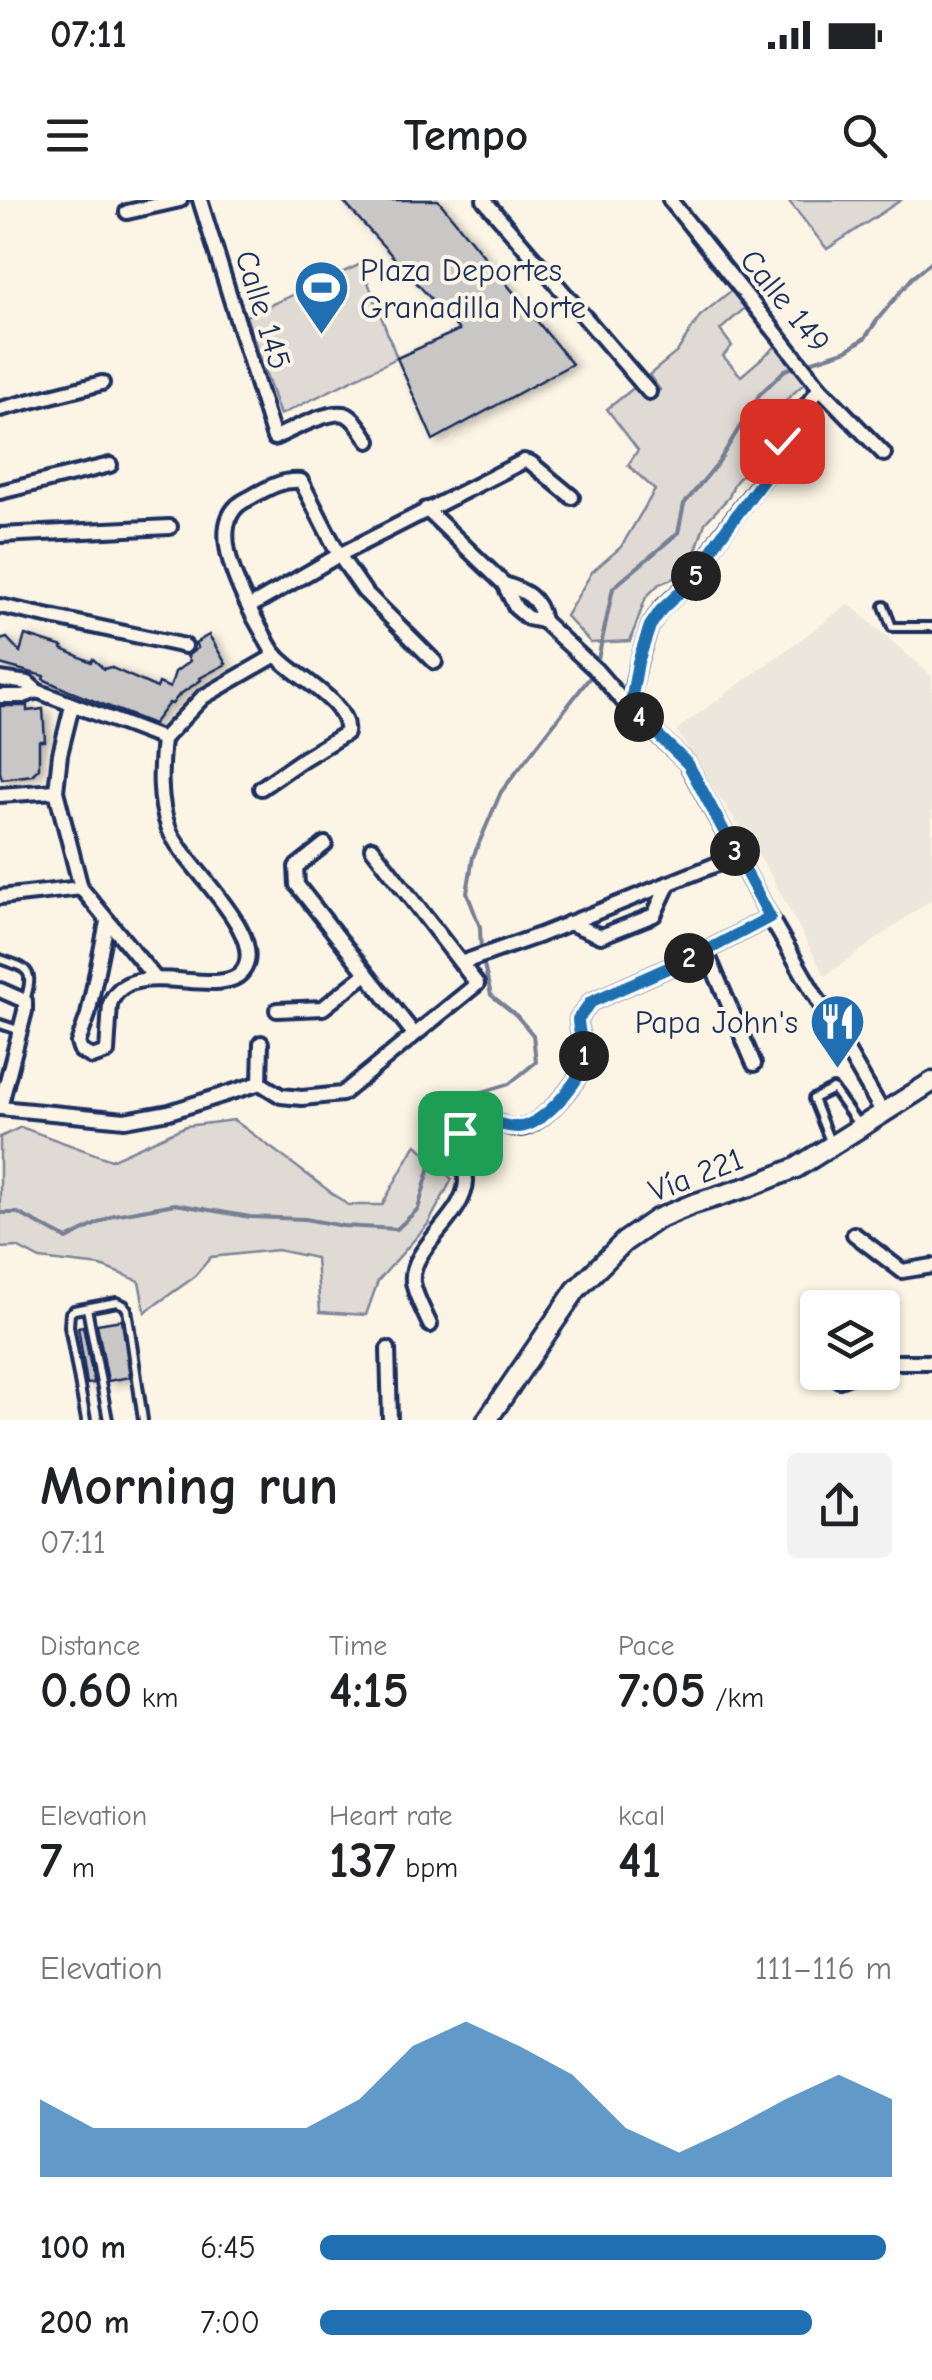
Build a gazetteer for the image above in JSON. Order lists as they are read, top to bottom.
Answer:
{
  "streets": {
    "main road": ["Vía 221"],
    "street": ["Calle 149", "Calle 145"]
  },
  "places": {
    "sports": ["Plaza Deportes Granadilla Norte"],
    "restaurant": ["Papa John's"]
  },
  "page": {
    "status": "07:11",
    "header": "Tempo",
    "pins": [
      "5",
      "4",
      "3",
      "2",
      "1"
    ],
    "heading": ["Morning run", "07:11"],
    "stats": [
      ["Distance", "0.60 km"],
      ["Time", "4:15"],
      ["Pace", "7:05 /km"],
      ["Elevation", "7 m"],
      ["Heart rate", "137 bpm"],
      ["kcal", "41"]
    ],
    "chart": ["Elevation", "111–116 m"],
    "list": [
      {
        "name": "100 m",
        "note": "6:45"
      },
      {
        "name": "200 m",
        "note": "7:00"
      }
    ]
  }
}
